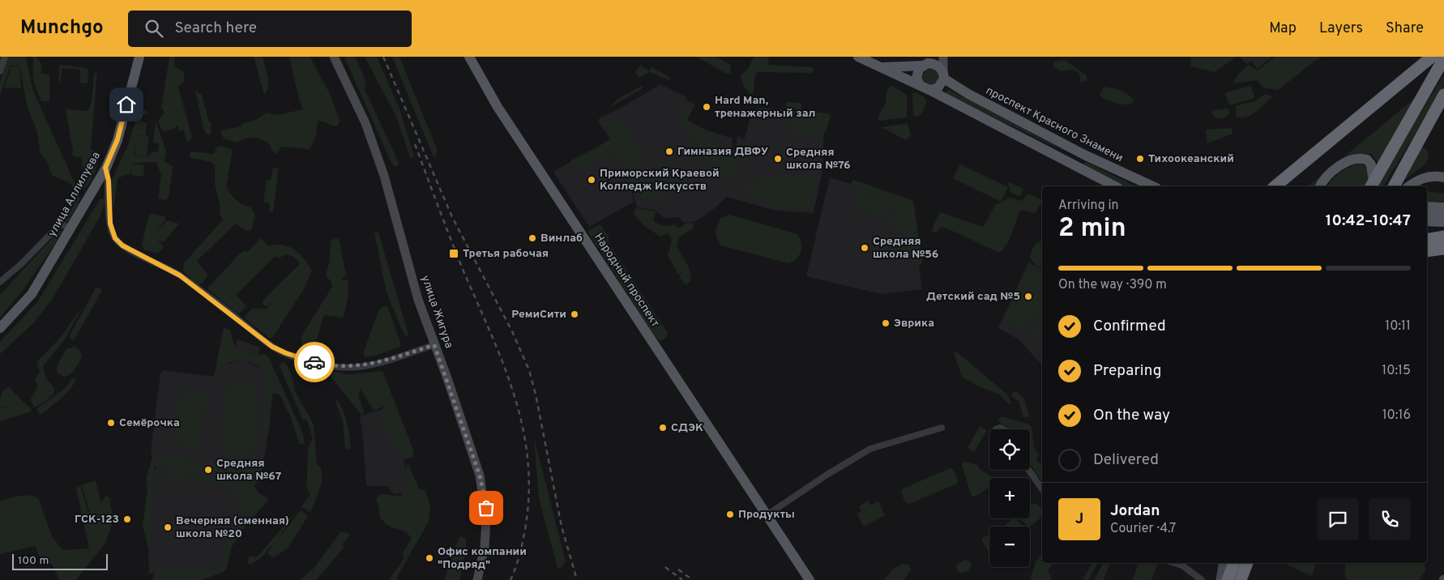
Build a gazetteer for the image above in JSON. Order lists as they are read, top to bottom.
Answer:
{
  "streets": {
    "main road": [
      "проспект Красного Знамени",
      "улица Аллилуева",
      "Народный проспект",
      "улица Жигура"
    ]
  },
  "places": {
    "other": [
      "Hard Man, тренажерный зал",
      "Гимназия ДВФУ",
      "Средняя школа №76",
      "Тихоокеанский",
      "Приморский Краевой Колледж Искусств",
      "Винлаб",
      "Средняя школа №56",
      "Детский сад №5",
      "РемиСити",
      "Эврика",
      "Семёрочка",
      "СДЭК",
      "Средняя школа №67",
      "Продукты",
      "ГСК-123",
      "Вечерняя (сменная) школа №20",
      "Офис компании \"Подряд\""
    ],
    "transit": ["Третья рабочая"]
  },
  "scale_bar": "100 m",
  "page": {
    "header": "Munchgo",
    "search": "Search here",
    "nav": ["Map", "Layers", "Share"],
    "heading": ["2 min", "Arriving in", "10:42–10:47"],
    "panel": ["Jordan", "Courier · 4.7"],
    "bar": "On the way · 390 m",
    "list": [
      ["Confirmed", "10:11"],
      ["Preparing", "10:15"],
      ["On the way", "10:16"],
      "Delivered"
    ],
    "map_buttons": ["+", "−"],
    "round": "J",
    "scale": "100 m"
  }
}
